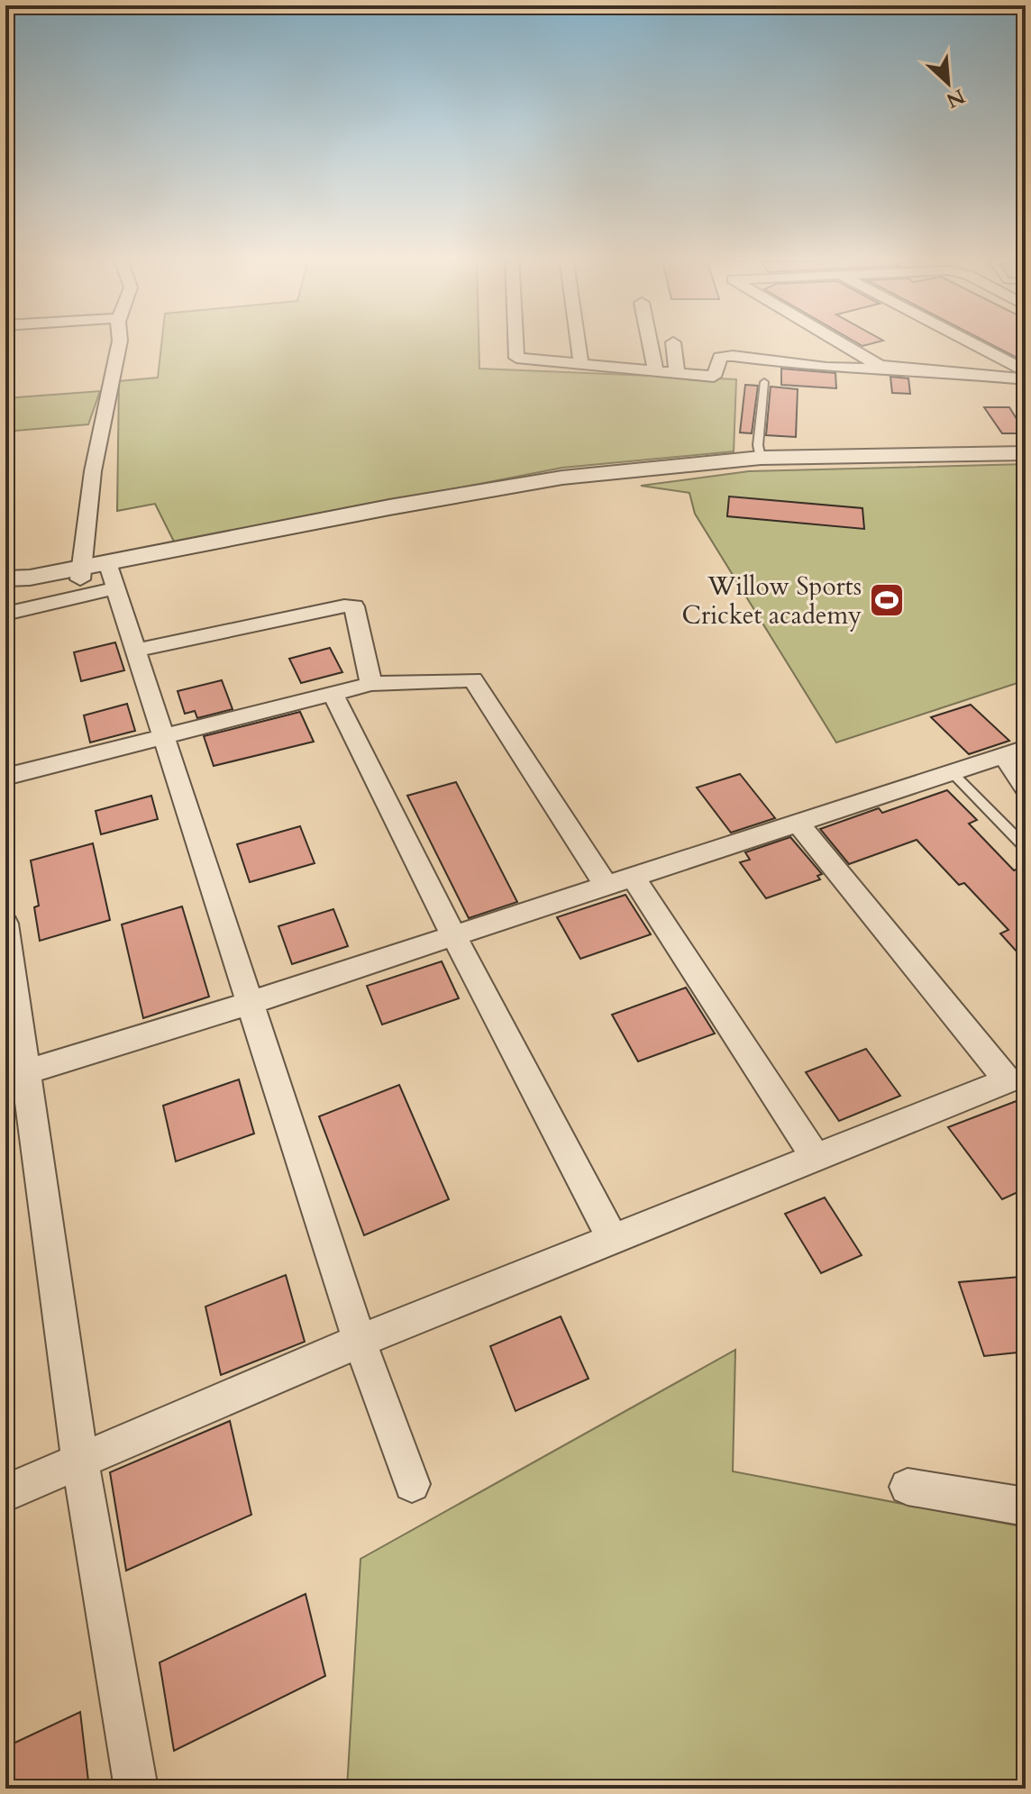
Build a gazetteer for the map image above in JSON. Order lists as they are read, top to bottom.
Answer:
{
  "places": {
    "sports": ["Willow Sports Cricket academy"]
  },
  "north": "bottom right"
}
